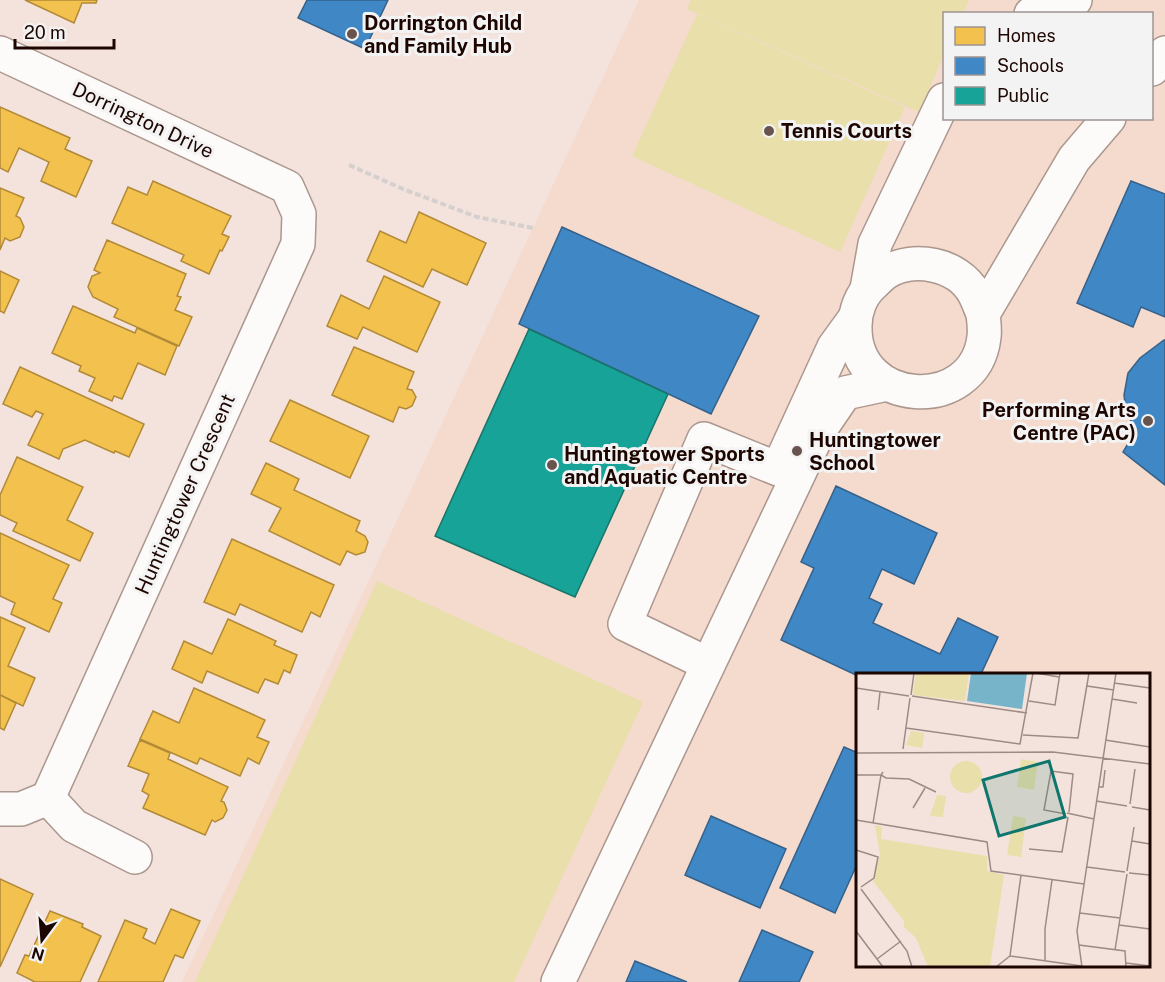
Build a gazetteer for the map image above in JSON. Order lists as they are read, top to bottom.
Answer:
{
  "streets": {
    "street": ["Dorrington Drive", "Huntingtower Crescent"]
  },
  "crossings": [
    ["Dorrington Drive", "Huntingtower Crescent"]
  ],
  "places": [
    "Dorrington Child and Family Hub",
    "Tennis Courts",
    "Performing Arts Centre (PAC)",
    "Huntingtower School",
    "Huntingtower Sports and Aquatic Centre"
  ],
  "legend": ["Homes", "Schools", "Public"],
  "scale_bar": "20 m",
  "north": "bottom"
}
